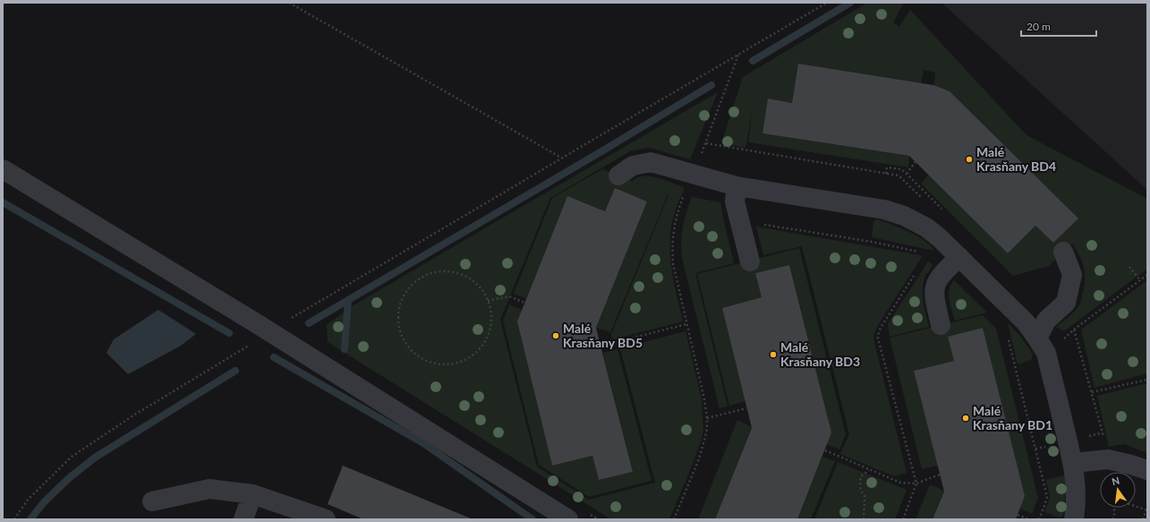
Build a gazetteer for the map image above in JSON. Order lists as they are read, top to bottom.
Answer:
{
  "places": [
    "Malé Krasňany BD4",
    "Malé Krasňany BD5",
    "Malé Krasňany BD3",
    "Malé Krasňany BD1"
  ],
  "scale_bar": "20 m",
  "north": "top"
}
